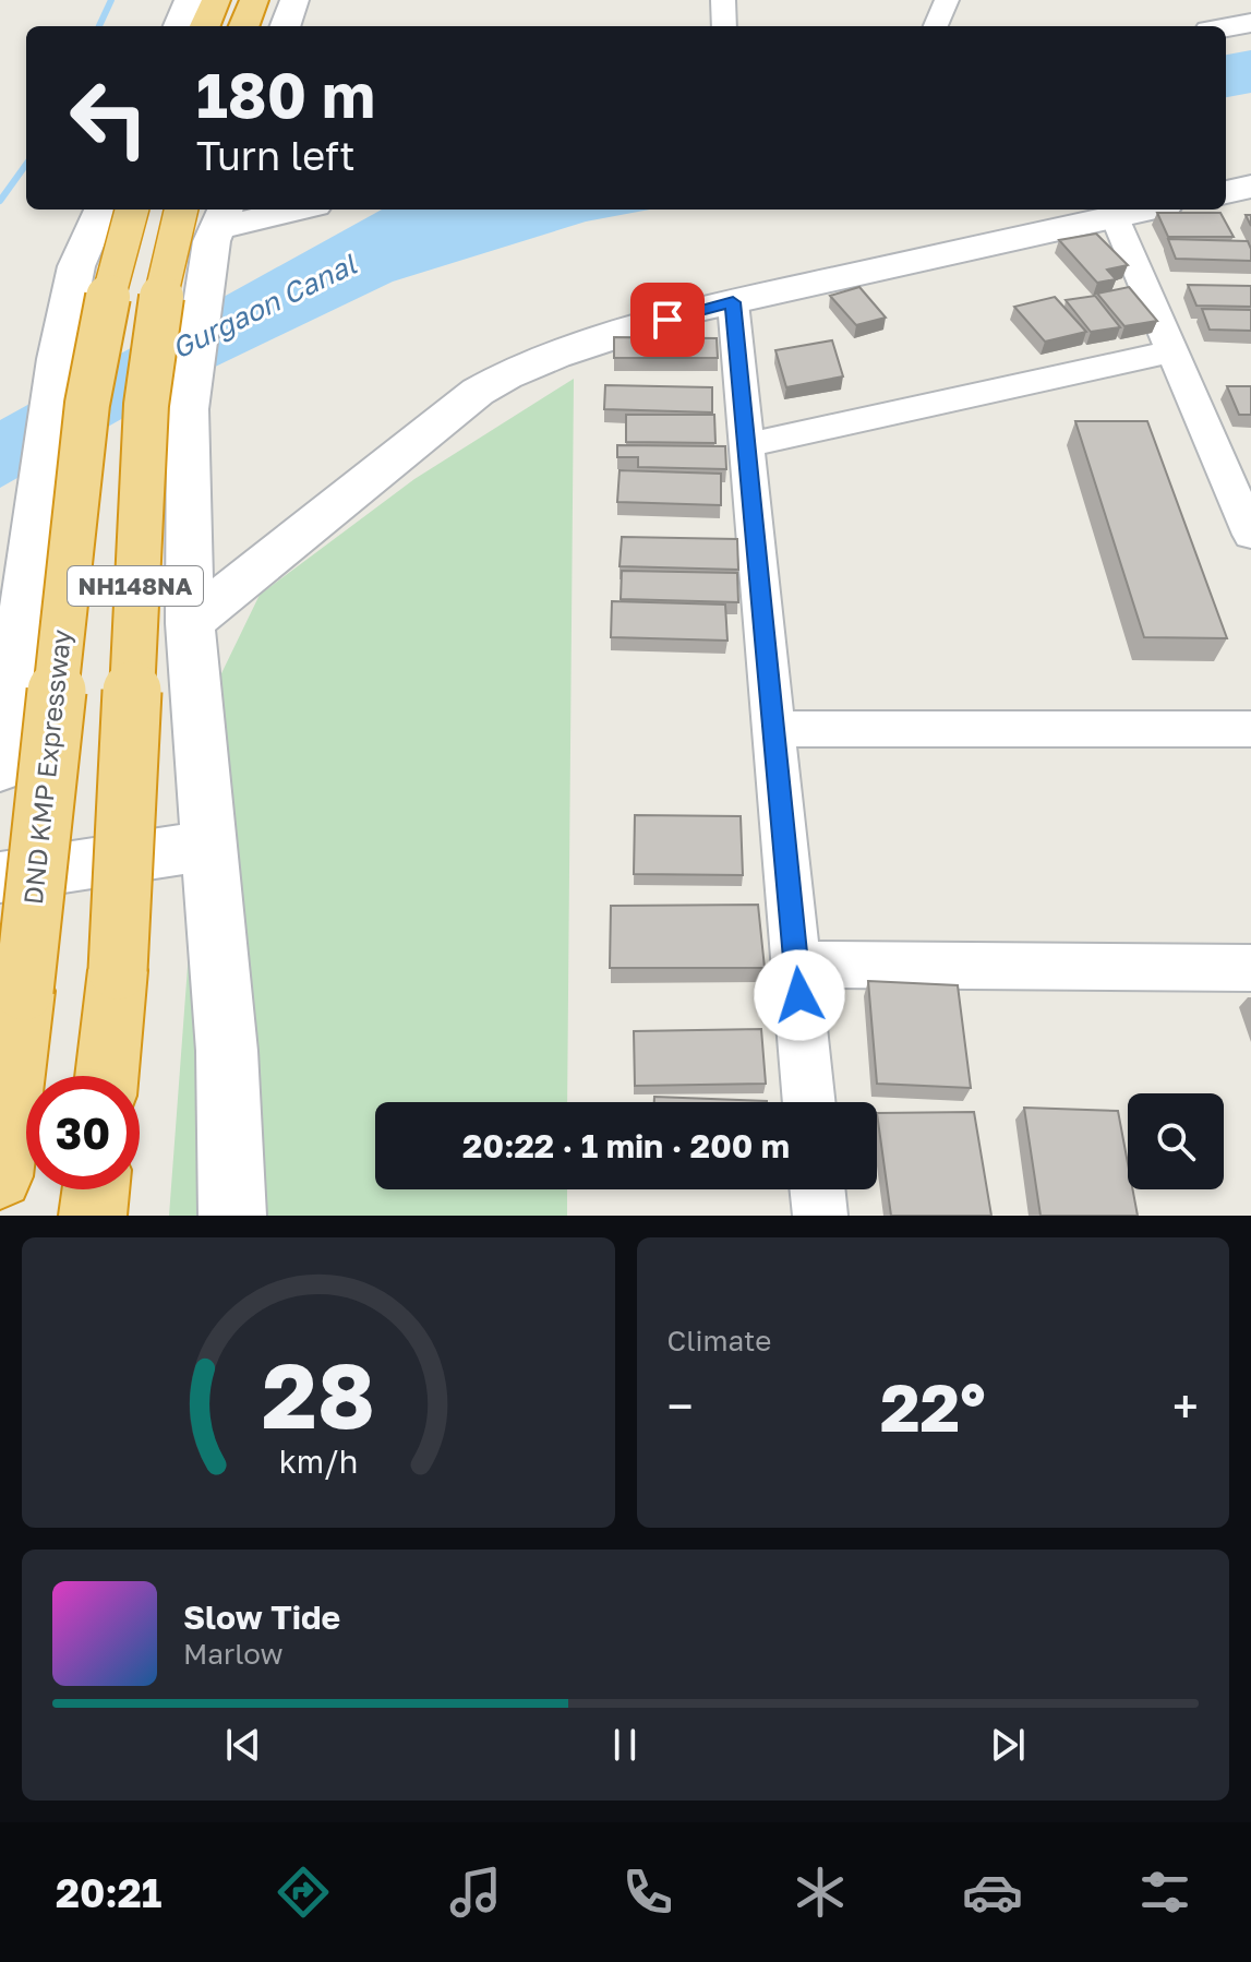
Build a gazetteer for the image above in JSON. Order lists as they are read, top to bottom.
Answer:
{
  "streets": {
    "highway": ["NH148NA", "DND KMP Expressway"]
  },
  "water": ["Gurgaon Canal"],
  "page": {
    "turn": ["180 m", "Turn left"],
    "limit": "30",
    "trip": "20:22 · 1 min · 200 m",
    "tile": "Climate",
    "heat": ["−", "22°", "+"],
    "song": ["Slow Tide", "Marlow"],
    "tabs": "20:21",
    "gauge": ["28", "km/h"]
  }
}
